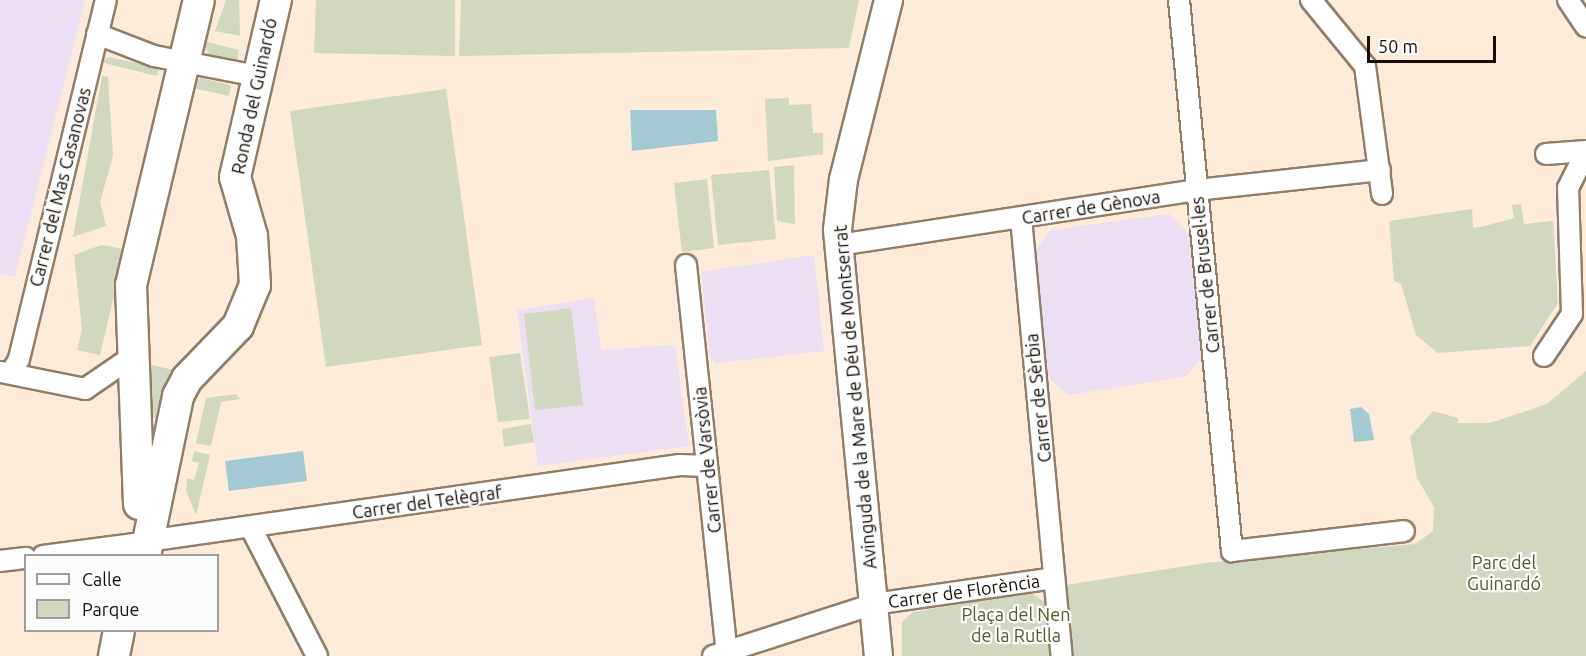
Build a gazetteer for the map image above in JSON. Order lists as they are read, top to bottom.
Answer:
{
  "streets": {
    "main road": ["Ronda del Guinardó"],
    "street": [
      "Carrer del Mas Casanovas",
      "Carrer de Gènova",
      "Carrer de Brusel·les",
      "Avinguda de la Mare de Déu de Montserrat",
      "Carrer de Sèrbia",
      "Carrer de Varsòvia",
      "Carrer del Telègraf",
      "Carrer de Florència"
    ]
  },
  "crossings": [
    ["Ronda del Guinardó", "Carrer del Telègraf"],
    ["Carrer de Gènova", "Carrer de Brusel·les"],
    ["Carrer de Gènova", "Avinguda de la Mare de Déu de Montserrat"],
    ["Carrer de Gènova", "Carrer de Sèrbia"],
    ["Avinguda de la Mare de Déu de Montserrat", "Carrer de Florència"],
    ["Carrer de Sèrbia", "Carrer de Florència"],
    ["Carrer de Varsòvia", "Carrer del Telègraf"],
    ["Carrer de Varsòvia", "Carrer de Florència"]
  ],
  "parks": ["Parc del Guinardó", "Plaça del Nen de la Rutlla"],
  "legend": ["Calle", "Parque"],
  "scale_bar": "50 m"
}
